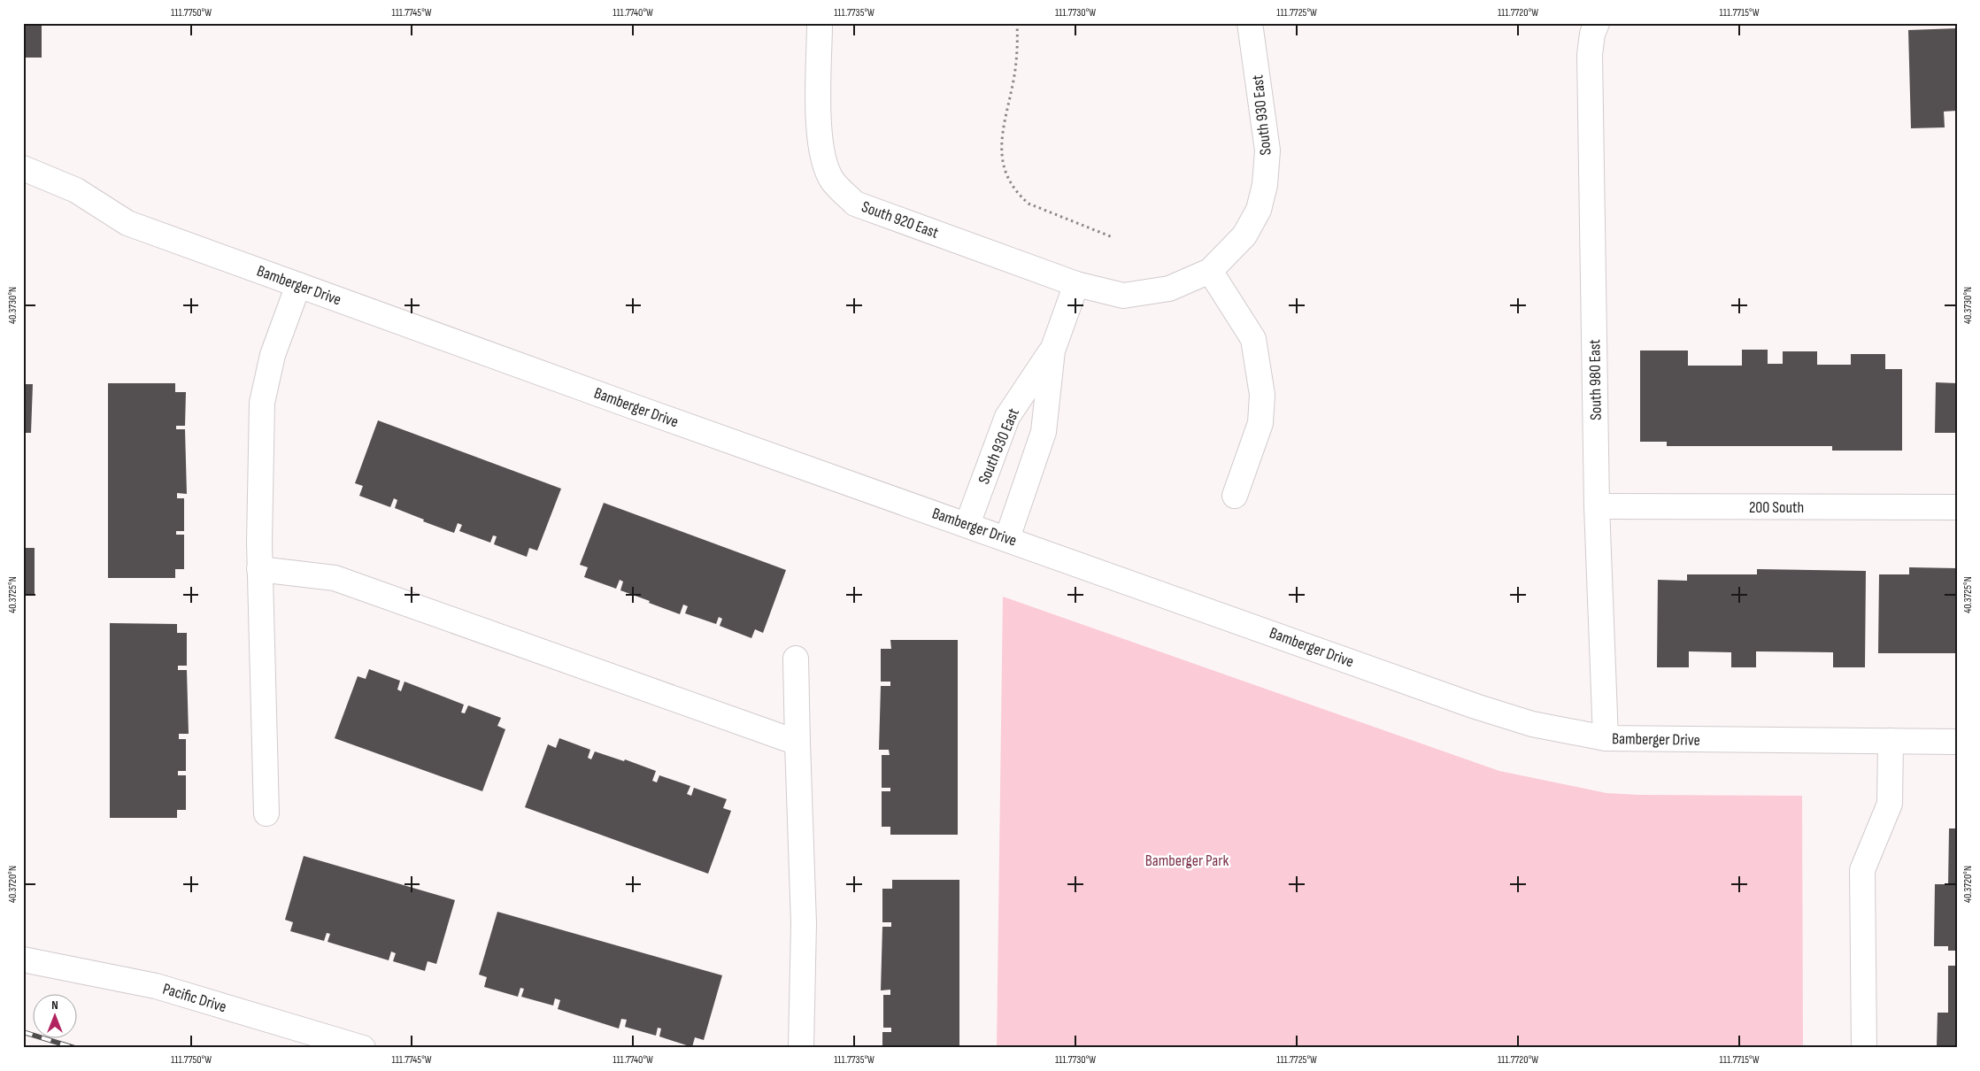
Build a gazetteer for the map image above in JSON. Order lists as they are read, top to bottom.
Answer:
{
  "streets": {
    "street": [
      "South 930 East",
      "South 920 East",
      "Bamberger Drive",
      "South 980 East",
      "200 South",
      "Pacific Drive"
    ]
  },
  "crossings": [
    ["South 930 East", "South 920 East"],
    ["South 930 East", "Bamberger Drive"],
    ["Bamberger Drive", "South 980 East"],
    ["South 980 East", "200 South"]
  ],
  "parks": ["Bamberger Park"],
  "north": "top",
  "coordinates": [
    "111.7750°W",
    "111.7745°W",
    "111.7740°W",
    "111.7735°W",
    "111.7730°W",
    "111.7725°W",
    "111.7720°W",
    "111.7715°W",
    "40.3730°N",
    "40.3725°N",
    "40.3720°N"
  ]
}
